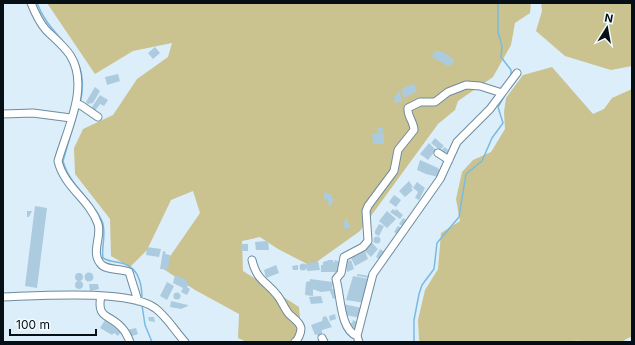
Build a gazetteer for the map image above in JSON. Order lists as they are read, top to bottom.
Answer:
{
  "scale_bar": "100 m",
  "north": "top"
}
